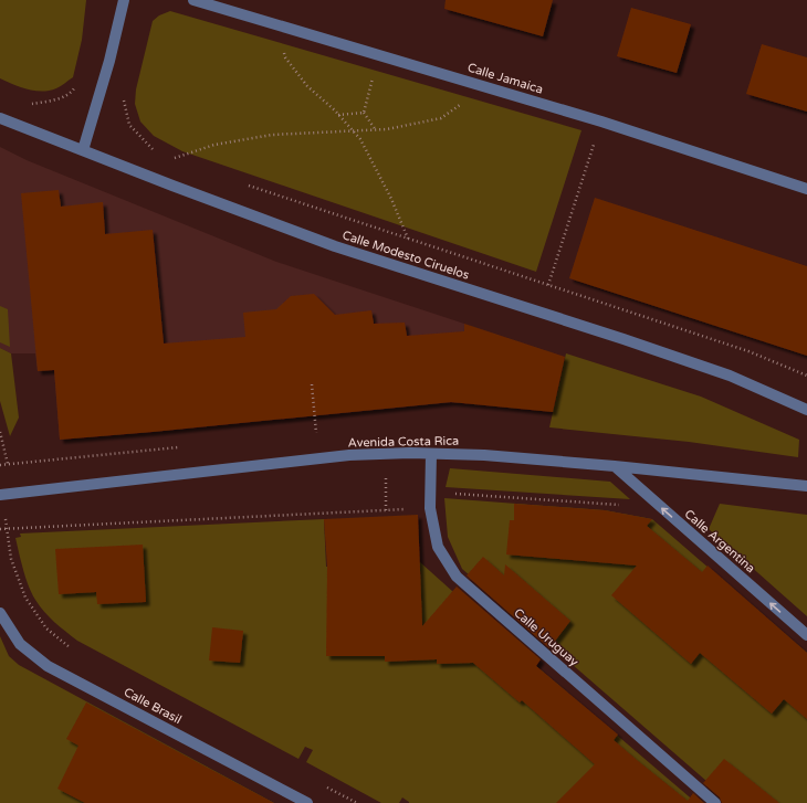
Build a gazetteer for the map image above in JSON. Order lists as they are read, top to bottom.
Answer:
{
  "streets": {
    "street": [
      "Calle Jamaica",
      "Calle Modesto Ciruelos",
      "Avenida Costa Rica",
      "Calle Argentina",
      "Calle Uruguay",
      "Calle Brasil"
    ]
  },
  "crossings": [
    ["Avenida Costa Rica", "Calle Argentina"],
    ["Avenida Costa Rica", "Calle Uruguay"]
  ],
  "one_way": ["Calle Argentina"]
}
